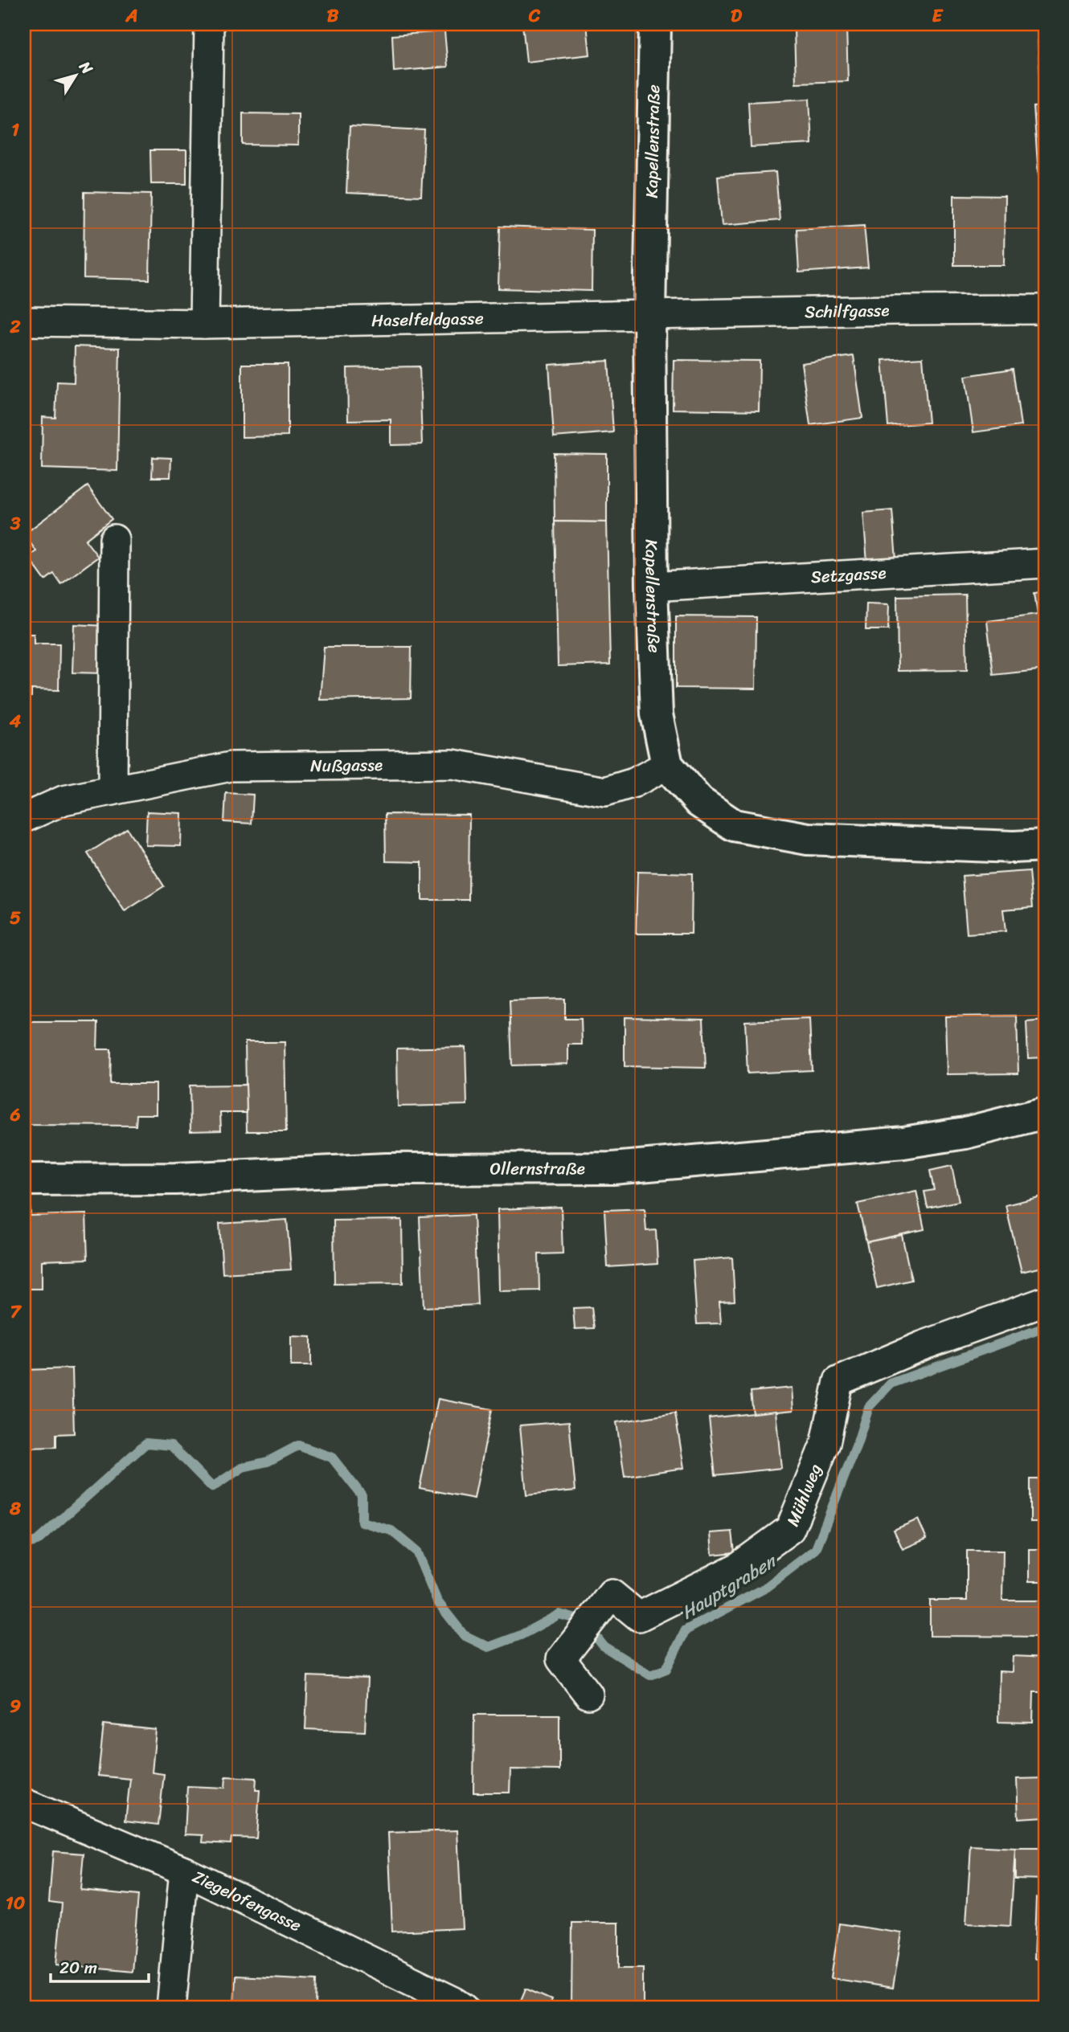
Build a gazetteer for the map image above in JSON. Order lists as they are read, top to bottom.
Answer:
{
  "streets": {
    "street": [
      "Kapellenstraße",
      "Schilfgasse",
      "Haselfeldgasse",
      "Setzgasse",
      "Nußgasse",
      "Ollernstraße",
      "Mühlweg",
      "Ziegelofengasse"
    ]
  },
  "crossings": [
    ["Kapellenstraße", "Schilfgasse"],
    ["Kapellenstraße", "Haselfeldgasse"],
    ["Kapellenstraße", "Setzgasse"],
    ["Kapellenstraße", "Nußgasse"],
    ["Schilfgasse", "Haselfeldgasse"]
  ],
  "water": ["Hauptgraben"],
  "scale_bar": "20 m",
  "north": "top right",
  "grid": {
    "columns": [
      "A",
      "B",
      "C",
      "D",
      "E"
    ],
    "rows": [
      "1",
      "2",
      "3",
      "4",
      "5",
      "6",
      "7",
      "8",
      "9",
      "10"
    ]
  }
}
